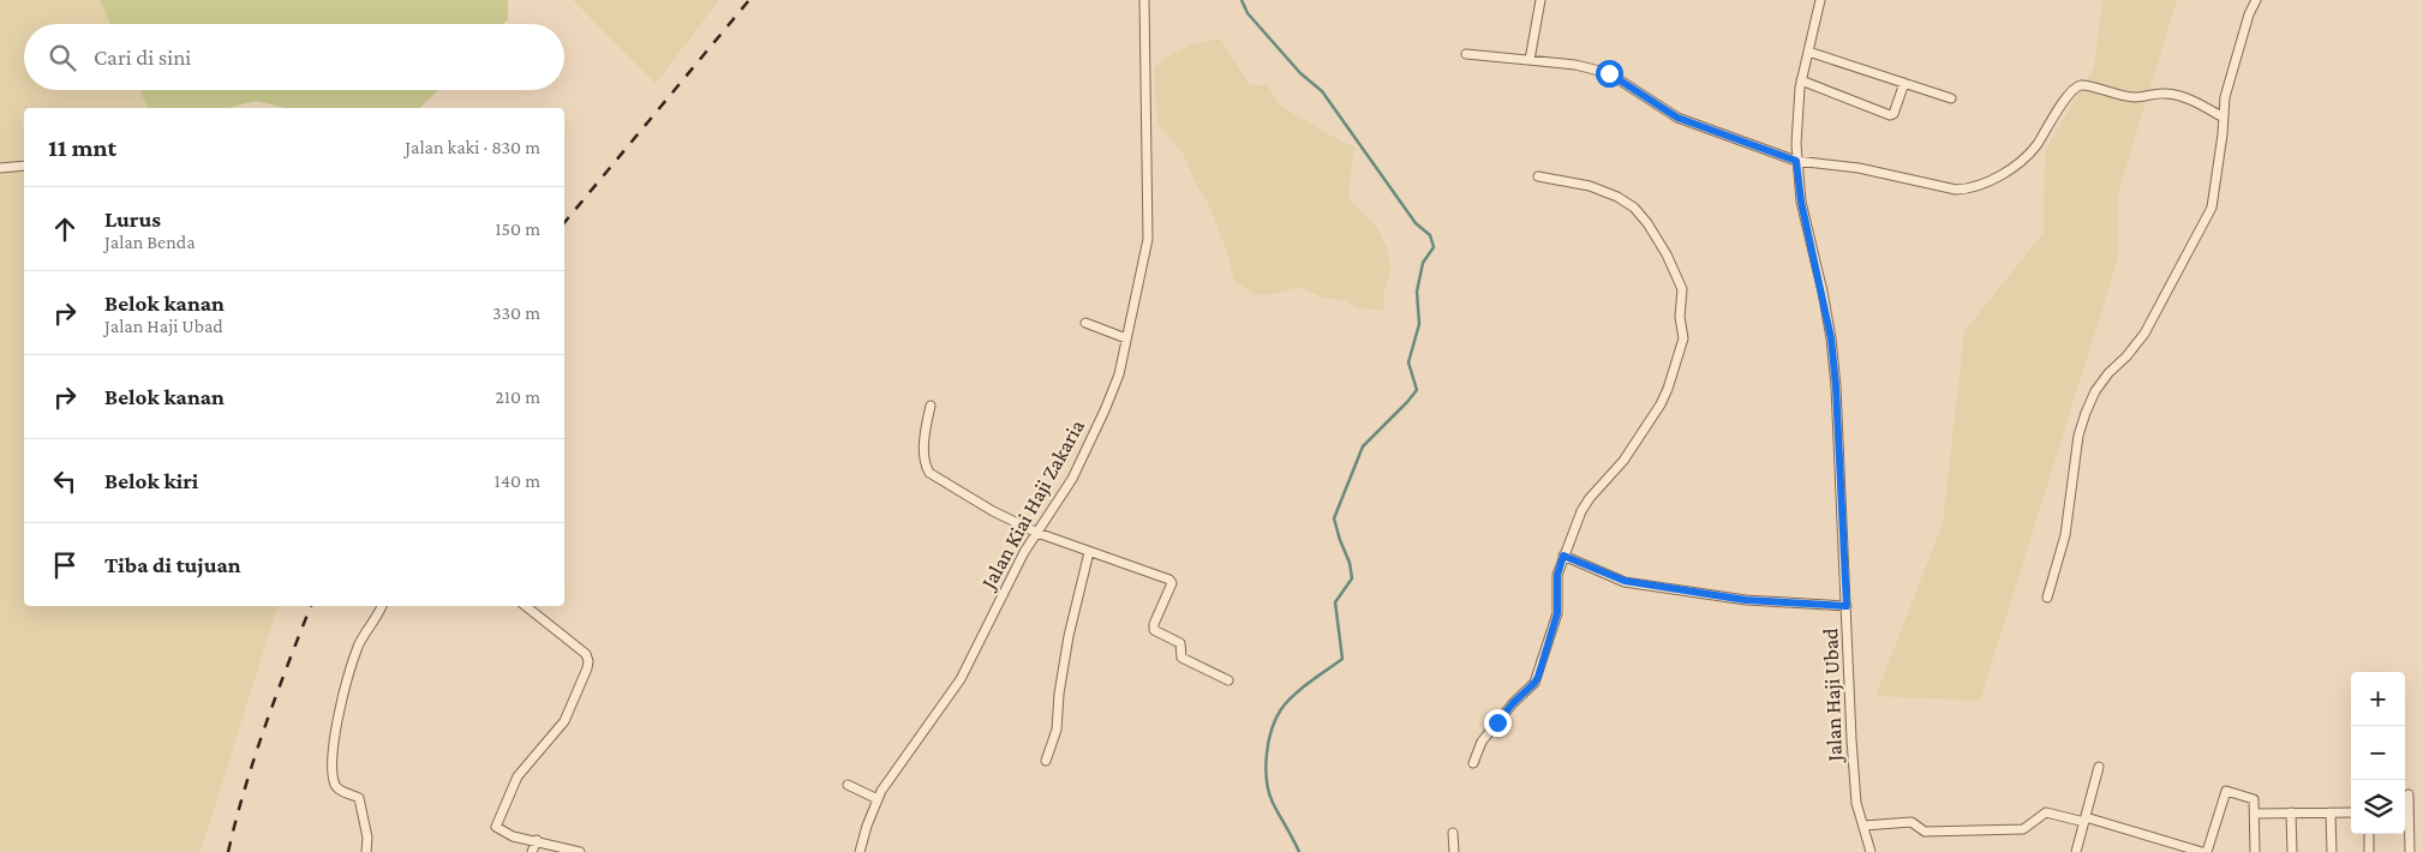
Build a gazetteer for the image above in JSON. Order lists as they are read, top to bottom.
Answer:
{
  "streets": {
    "street": ["Jalan Kiai Haji Zakaria", "Jalan Haji Ubad"]
  },
  "page": {
    "search": "Cari di sini",
    "heading": ["11 mnt", "Jalan kaki · 830 m"],
    "list": [
      ["Lurus", "Jalan Benda", "150 m"],
      ["Belok kanan", "Jalan Haji Ubad", "330 m"],
      ["Belok kanan", "210 m"],
      ["Belok kiri", "140 m"],
      "Tiba di tujuan"
    ],
    "map_buttons": ["+", "−"]
  }
}
